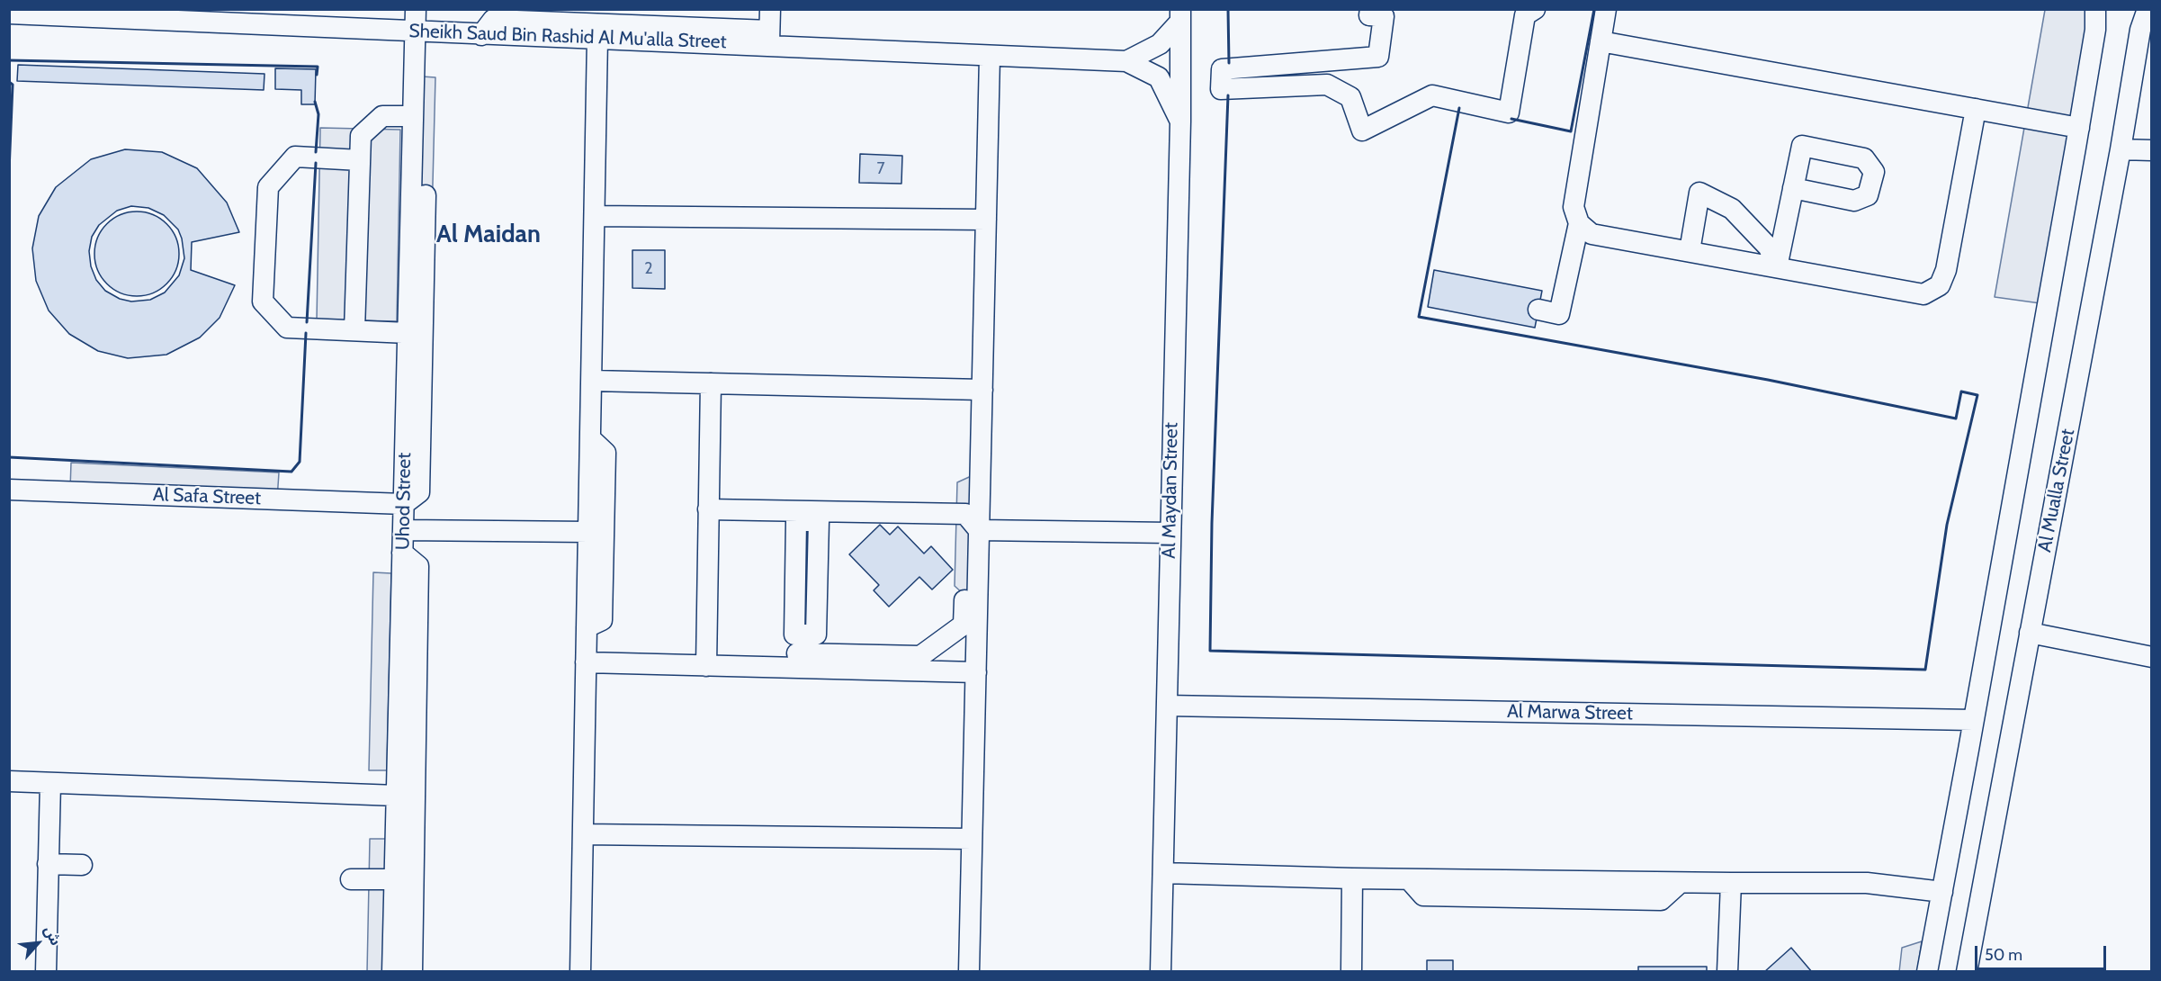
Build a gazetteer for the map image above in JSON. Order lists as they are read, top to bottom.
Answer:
{
  "streets": {
    "street": [
      "Sheikh Saud Bin Rashid Al Mu'alla Street",
      "Al Maydan Street",
      "Al Mualla Street",
      "Al Safa Street",
      "Uhod Street",
      "Al Marwa Street"
    ]
  },
  "crossings": [
    ["Sheikh Saud Bin Rashid Al Mu'alla Street", "Al Maydan Street"],
    ["Sheikh Saud Bin Rashid Al Mu'alla Street", "Uhod Street"],
    ["Al Maydan Street", "Al Marwa Street"],
    ["Al Safa Street", "Uhod Street"]
  ],
  "districts": ["Al Maidan"],
  "house_numbers": ["7", "2"],
  "scale_bar": "50 m",
  "north": "top right"
}
